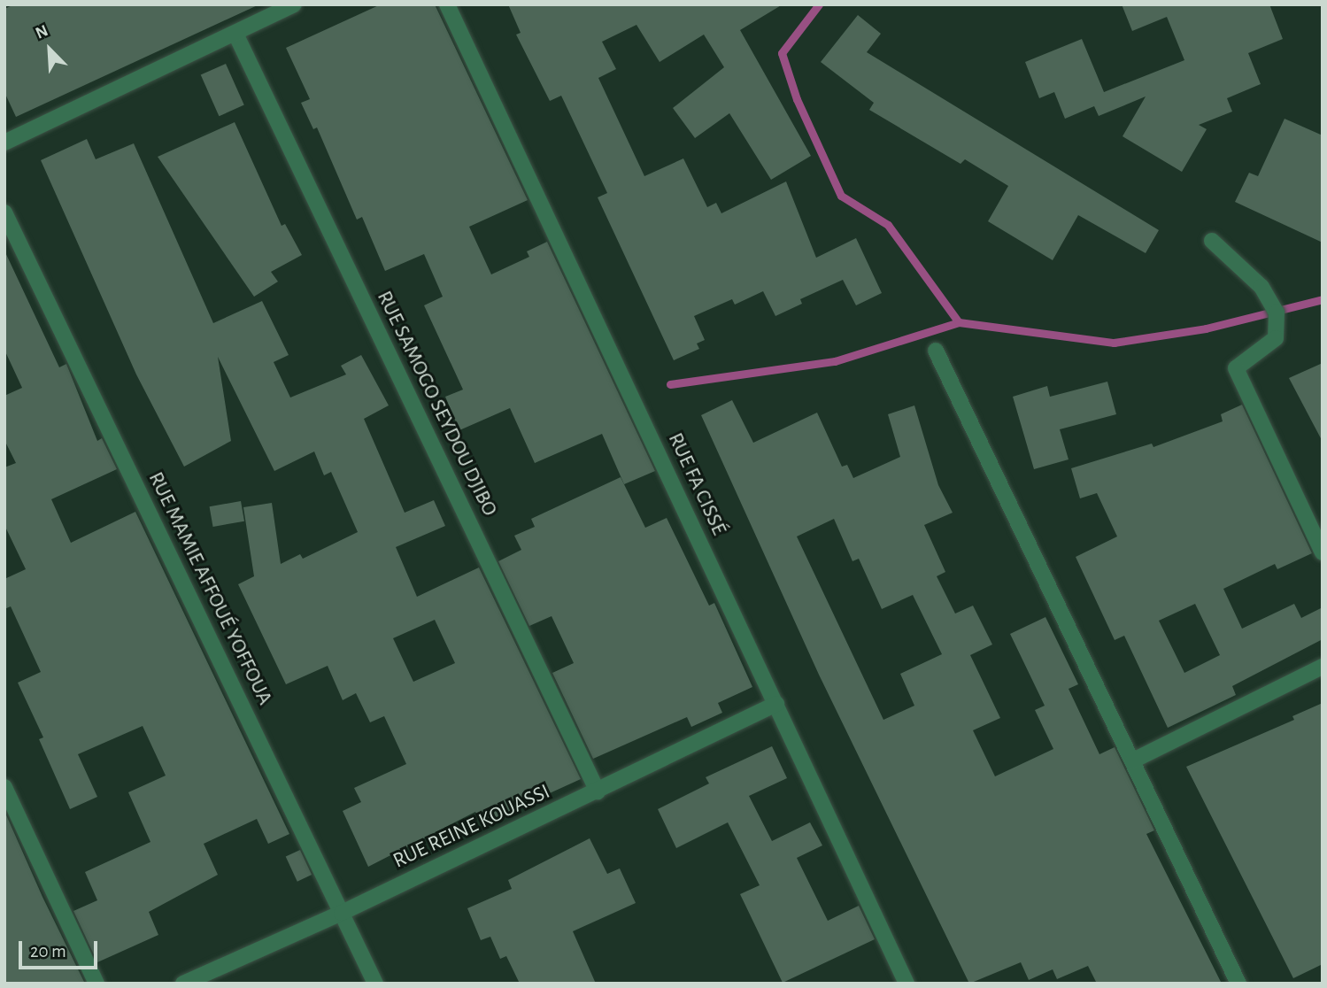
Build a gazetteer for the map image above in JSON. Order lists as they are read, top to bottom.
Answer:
{
  "streets": {
    "street": [
      "RUE SAMOGO SEYDOU DJIBO",
      "RUE FA CISSÉ",
      "RUE MAMIE AFFOUÉ YOFFOUA",
      "RUE REINE KOUASSI"
    ]
  },
  "crossings": [
    ["RUE SAMOGO SEYDOU DJIBO", "RUE REINE KOUASSI"],
    ["RUE FA CISSÉ", "RUE REINE KOUASSI"],
    ["RUE MAMIE AFFOUÉ YOFFOUA", "RUE REINE KOUASSI"]
  ],
  "scale_bar": "20 m",
  "north": "top left"
}
